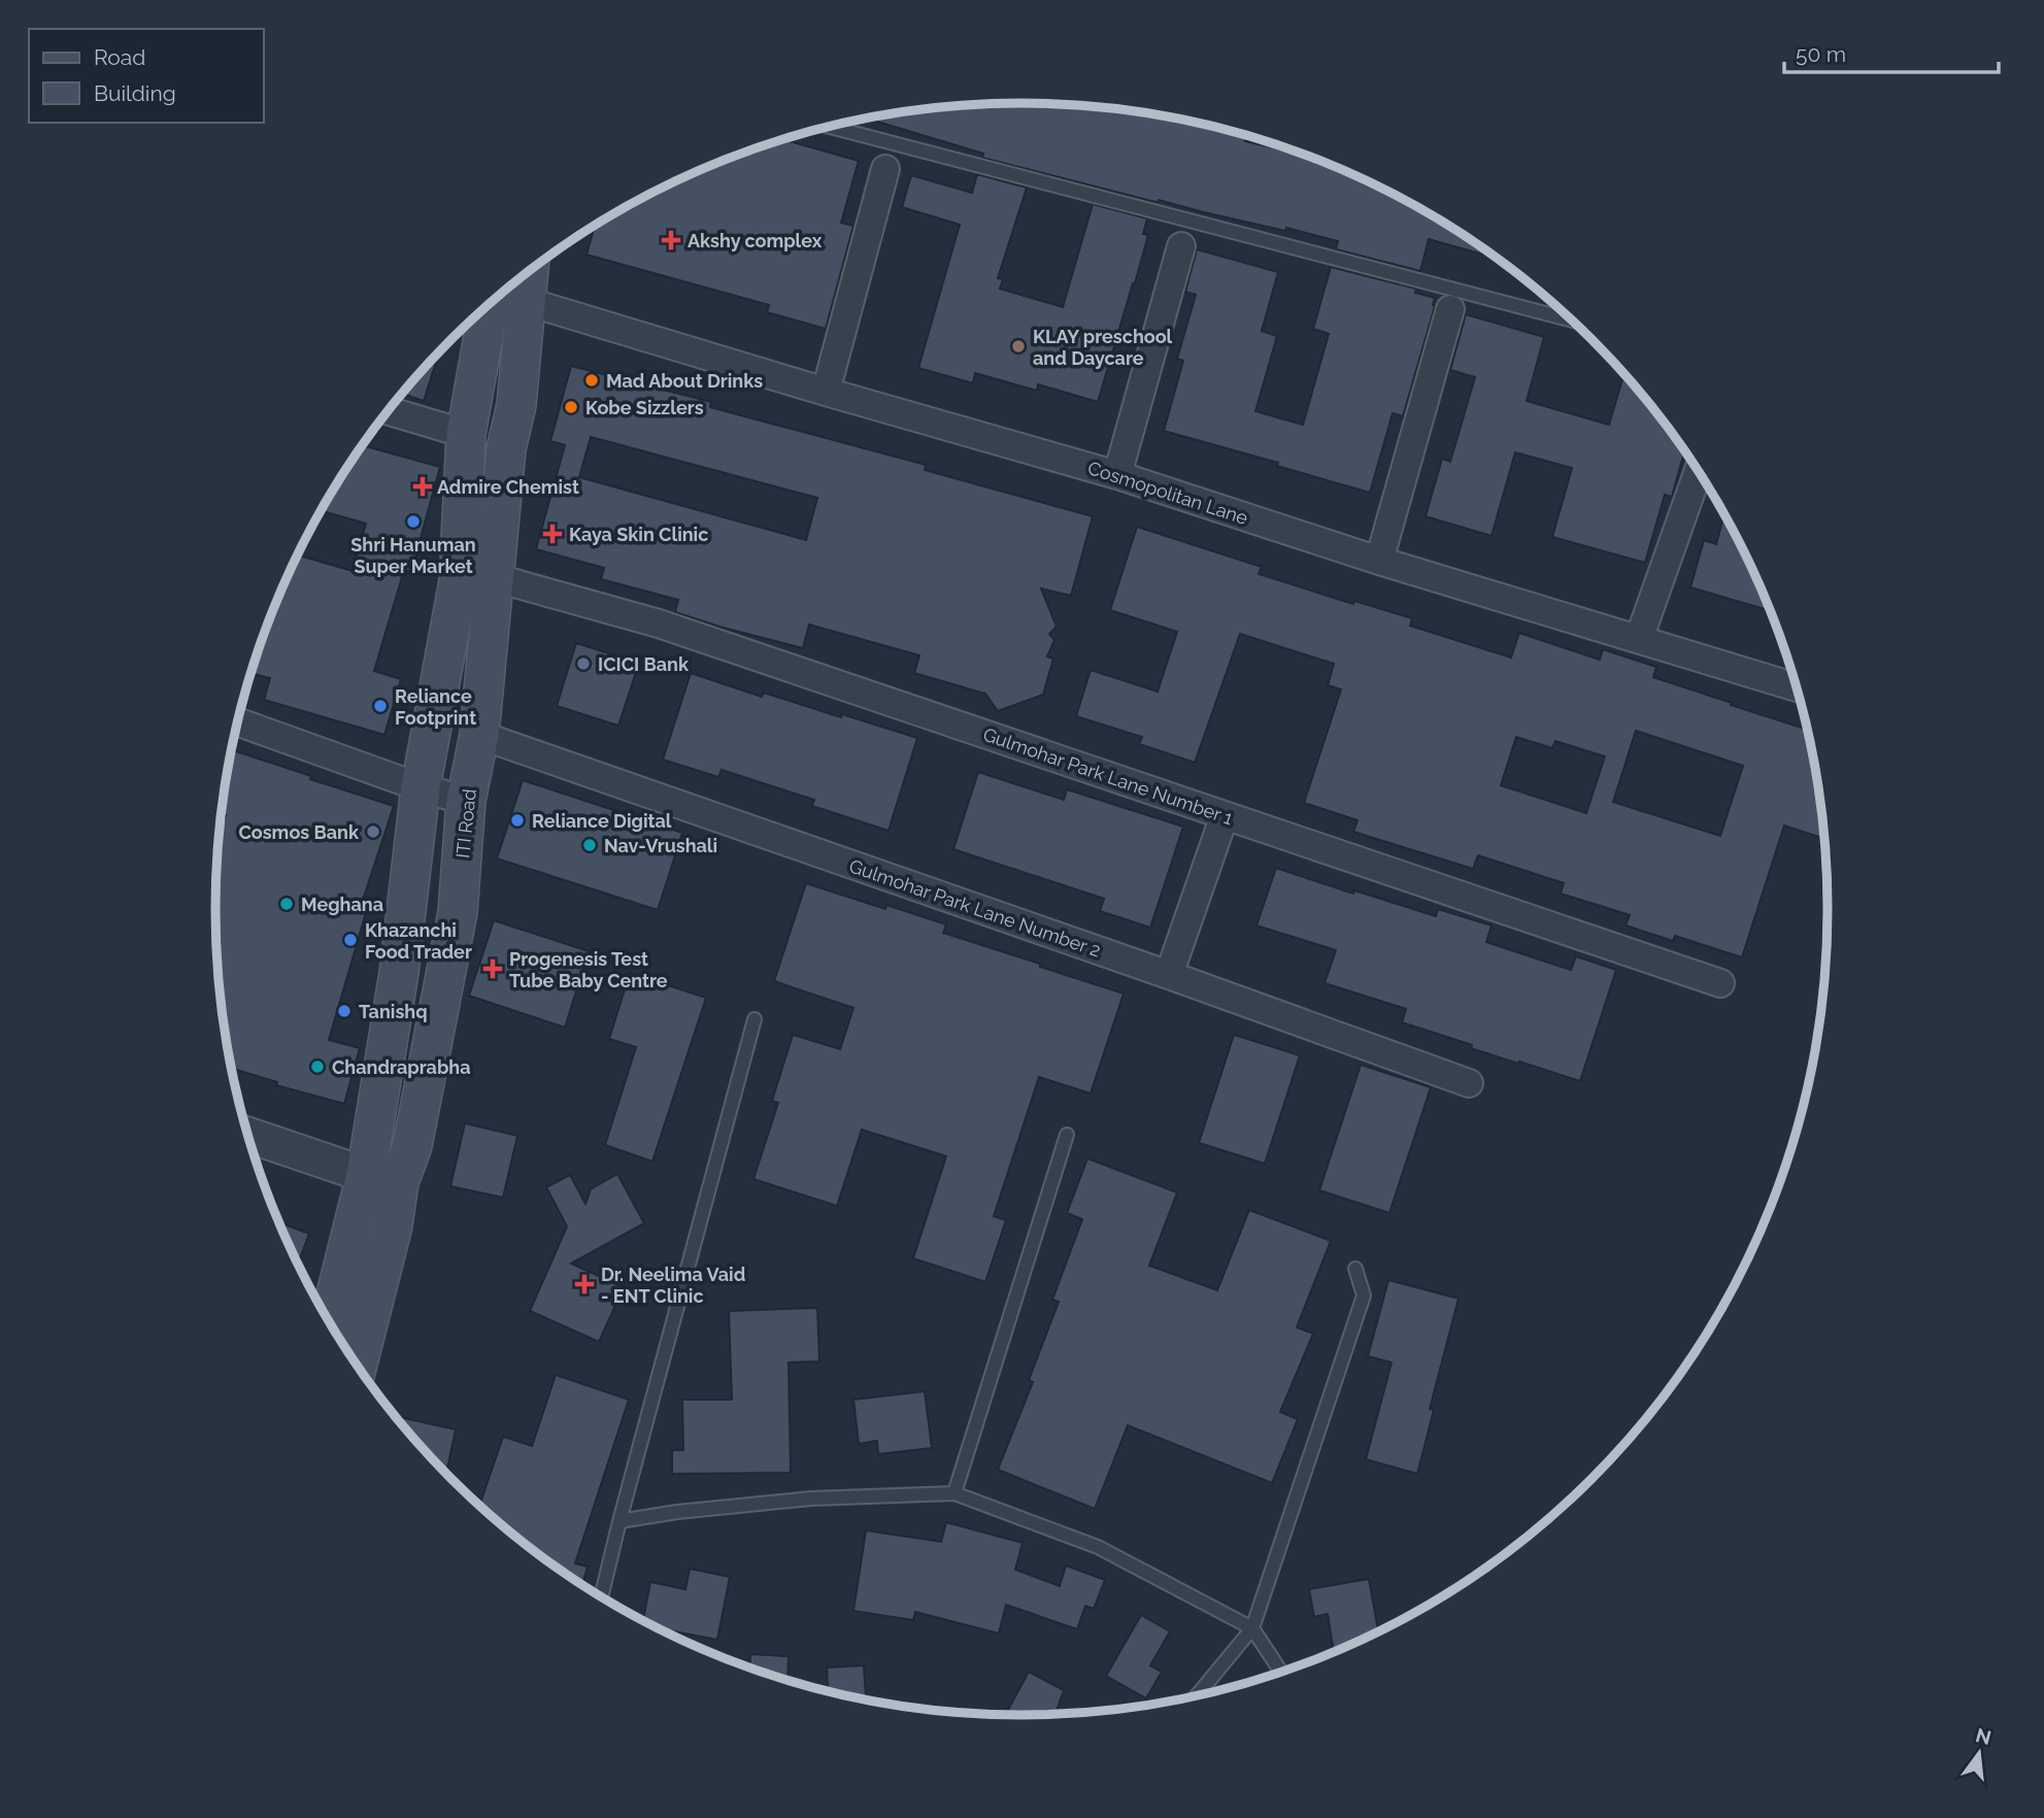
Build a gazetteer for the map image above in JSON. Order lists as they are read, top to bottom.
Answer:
{
  "streets": {
    "main road": ["ITI Road"],
    "street": ["Cosmopolitan Lane", "Gulmohar Park Lane Number 1", "Gulmohar Park Lane Number 2"]
  },
  "crossings": [
    ["Cosmopolitan Lane", "ITI Road"],
    ["Gulmohar Park Lane Number 1", "ITI Road"],
    ["ITI Road", "Gulmohar Park Lane Number 2"]
  ],
  "places": {
    "health": [
      "Akshy complex",
      "Admire Chemist",
      "Kaya Skin Clinic",
      "Progenesis Test Tube Baby Centre",
      "Dr. Neelima Vaid - ENT Clinic"
    ],
    "other": [
      "KLAY preschool and Daycare",
      "Mad About Drinks",
      "Kobe Sizzlers",
      "Shri Hanuman Super Market",
      "ICICI Bank",
      "Reliance Footprint",
      "Reliance Digital",
      "Cosmos Bank",
      "Nav-Vrushali",
      "Meghana",
      "Khazanchi Food Trader",
      "Tanishq",
      "Chandraprabha"
    ]
  },
  "legend": ["Road", "Building"],
  "scale_bar": "50 m",
  "north": "top"
}
